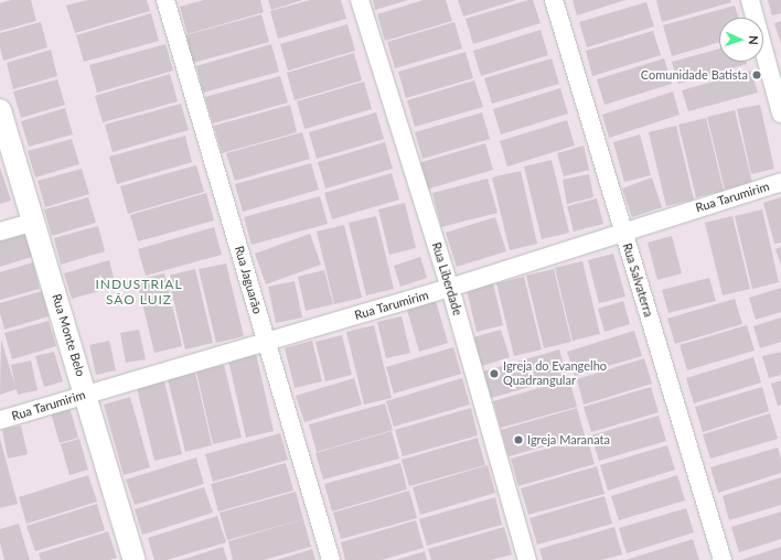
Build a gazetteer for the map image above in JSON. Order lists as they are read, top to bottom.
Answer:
{
  "streets": {
    "street": [
      "Rua Tarumirim",
      "Rua Liberdade",
      "Rua Jaguarão",
      "Rua Salvaterra",
      "Rua Monte Belo"
    ]
  },
  "crossings": [
    ["Rua Tarumirim", "Rua Liberdade"],
    ["Rua Tarumirim", "Rua Jaguarão"],
    ["Rua Tarumirim", "Rua Salvaterra"],
    ["Rua Tarumirim", "Rua Monte Belo"]
  ],
  "districts": ["INDUSTRIAL SÃO LUIZ"],
  "places": ["Comunidade Batista", "Igreja do Evangelho Quadrangular", "Igreja Maranata"],
  "north": "right"
}
